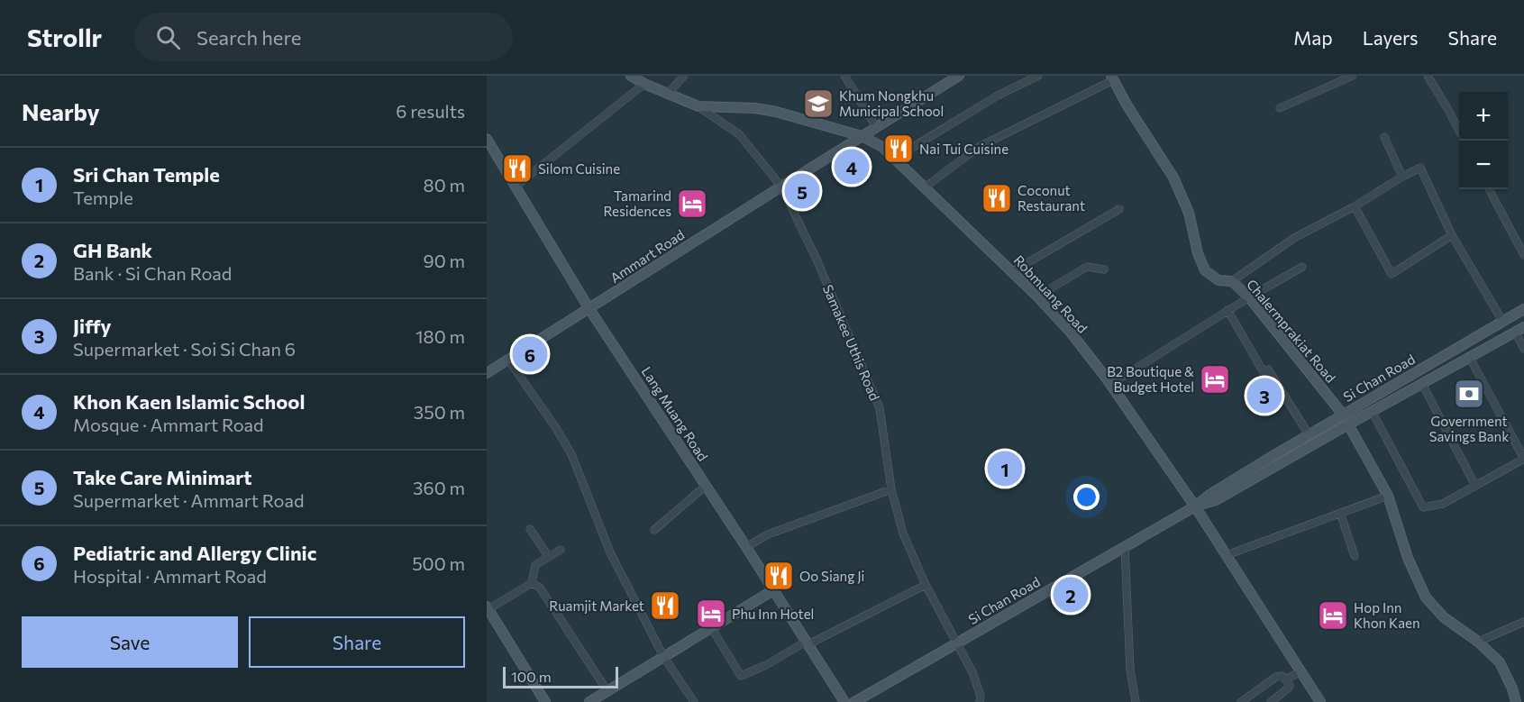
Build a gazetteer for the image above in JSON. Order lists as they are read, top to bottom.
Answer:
{
  "streets": {
    "street": [
      "Ammart Road",
      "Robmuang Road",
      "Chalermprakiat Road",
      "Samakee Uthis Road",
      "Si Chan Road",
      "Lang Muang Road"
    ]
  },
  "crossings": [
    ["Ammart Road", "Robmuang Road"],
    ["Ammart Road", "Samakee Uthis Road"],
    ["Ammart Road", "Lang Muang Road"],
    ["Robmuang Road", "Samakee Uthis Road"],
    ["Robmuang Road", "Si Chan Road"],
    ["Chalermprakiat Road", "Si Chan Road"],
    ["Samakee Uthis Road", "Si Chan Road"]
  ],
  "places": {
    "school or university": ["Khum Nongkhu Municipal School"],
    "restaurant": [
      "Nai Tui Cuisine",
      "Silom Cuisine",
      "Coconut Restaurant",
      "Oo Siang Ji",
      "Ruamjit Market"
    ],
    "hotel": [
      "Tamarind Residences",
      "B2 Boutique & Budget Hotel",
      "Phu Inn Hotel",
      "Hop Inn Khon Kaen"
    ],
    "bank": ["Government Savings Bank"]
  },
  "scale_bar": "100 m",
  "page": {
    "header": "Strollr",
    "search": "Search here",
    "nav": ["Map", "Layers", "Share"],
    "heading": ["Nearby", "6 results"],
    "map_buttons": ["+", "−"],
    "list": [
      {
        "mark": "1",
        "name": "Sri Chan Temple",
        "note": "Temple",
        "value": "80 m"
      },
      {
        "mark": "2",
        "name": "GH Bank",
        "note": "Bank · Si Chan Road",
        "value": "90 m"
      },
      {
        "mark": "3",
        "name": "Jiffy",
        "note": "Supermarket · Soi Si Chan 6",
        "value": "180 m"
      },
      {
        "mark": "4",
        "name": "Khon Kaen Islamic School",
        "note": "Mosque · Ammart Road",
        "value": "350 m"
      },
      {
        "mark": "5",
        "name": "Take Care Minimart",
        "note": "Supermarket · Ammart Road",
        "value": "360 m"
      },
      {
        "mark": "6",
        "name": "Pediatric and Allergy Clinic",
        "note": "Hospital · Ammart Road",
        "value": "500 m"
      }
    ],
    "pins": [
      "4",
      "5",
      "6",
      "3",
      "1",
      "2"
    ],
    "buttons": ["Save", "Share"],
    "scale": "100 m"
  }
}
